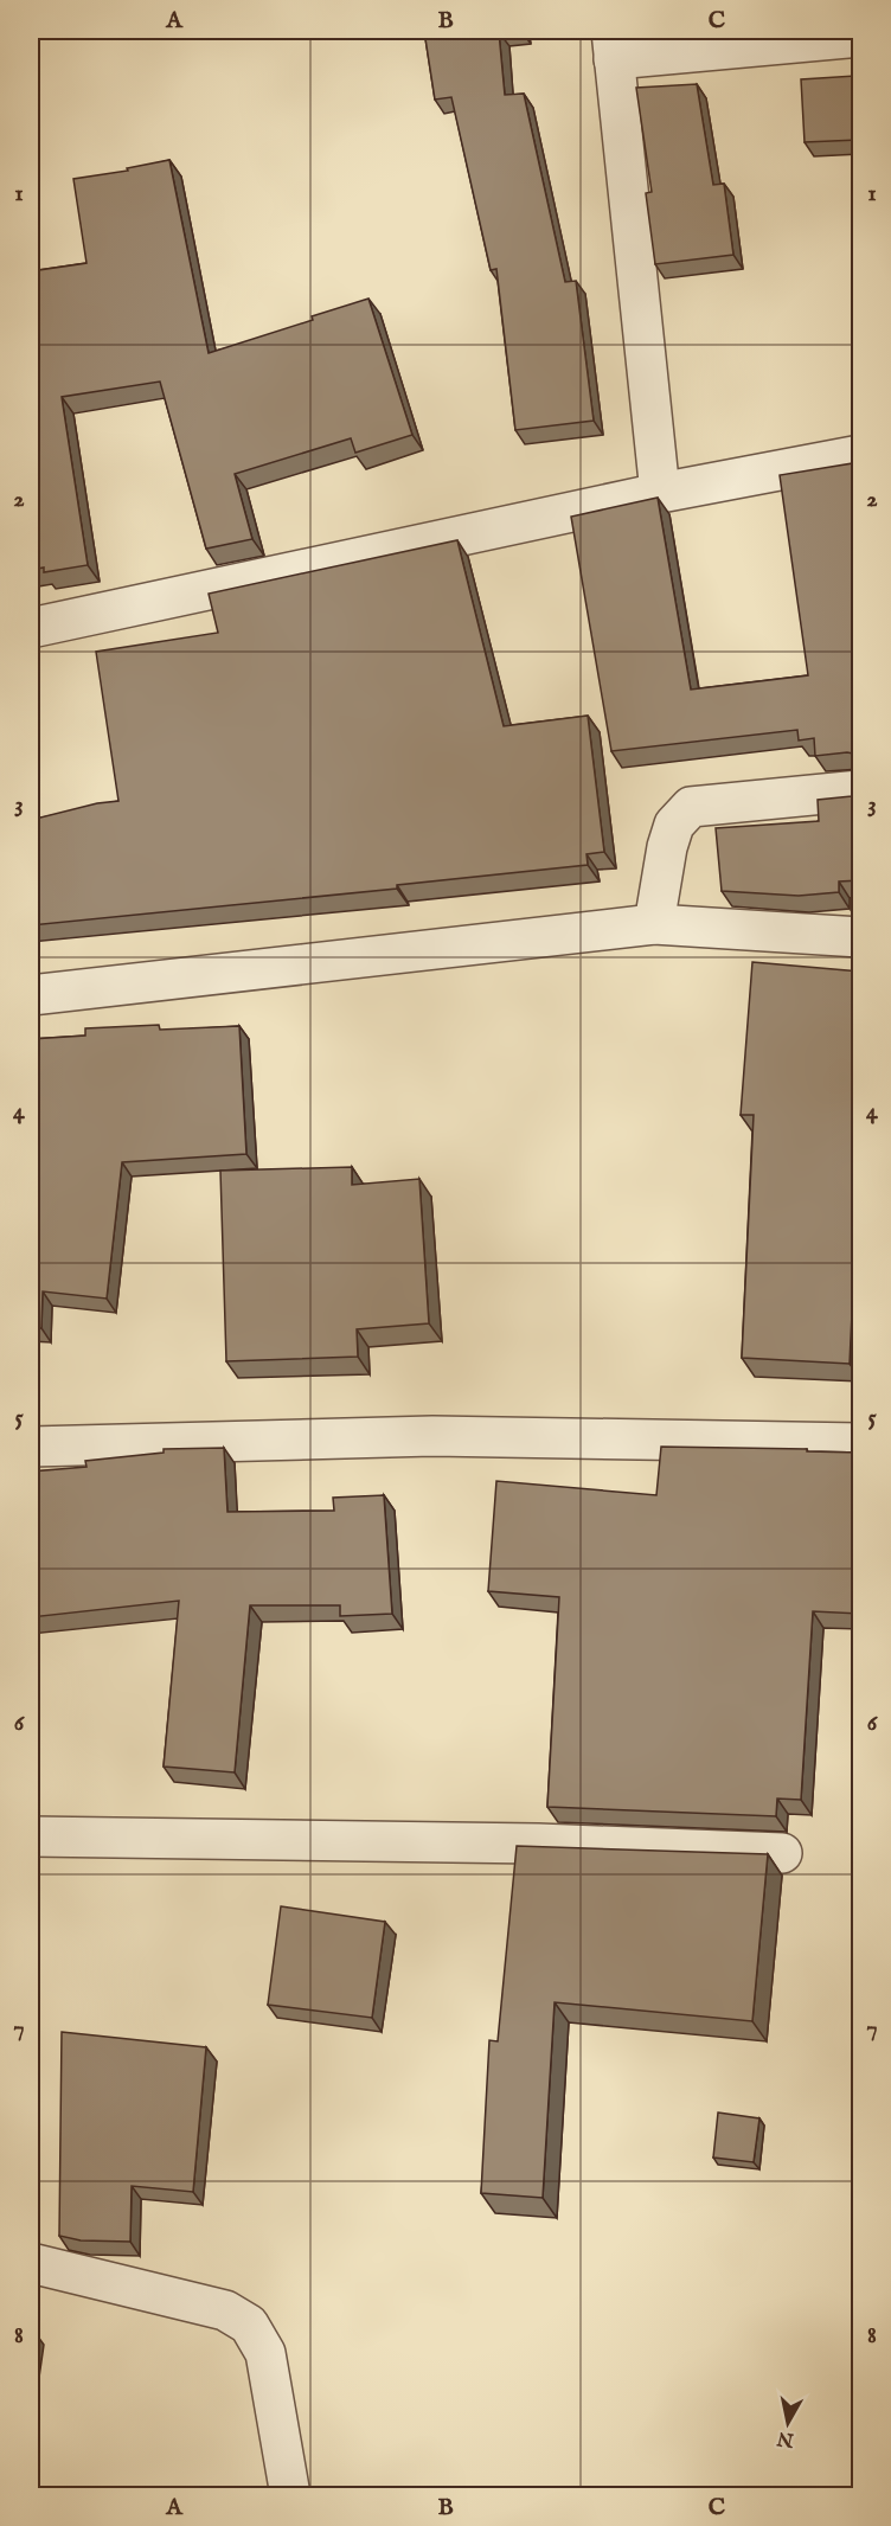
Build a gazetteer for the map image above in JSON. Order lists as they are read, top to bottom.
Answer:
{
  "north": "bottom",
  "grid": {
    "columns": ["A", "B", "C"],
    "rows": [
      "1",
      "2",
      "3",
      "4",
      "5",
      "6",
      "7",
      "8"
    ]
  }
}
